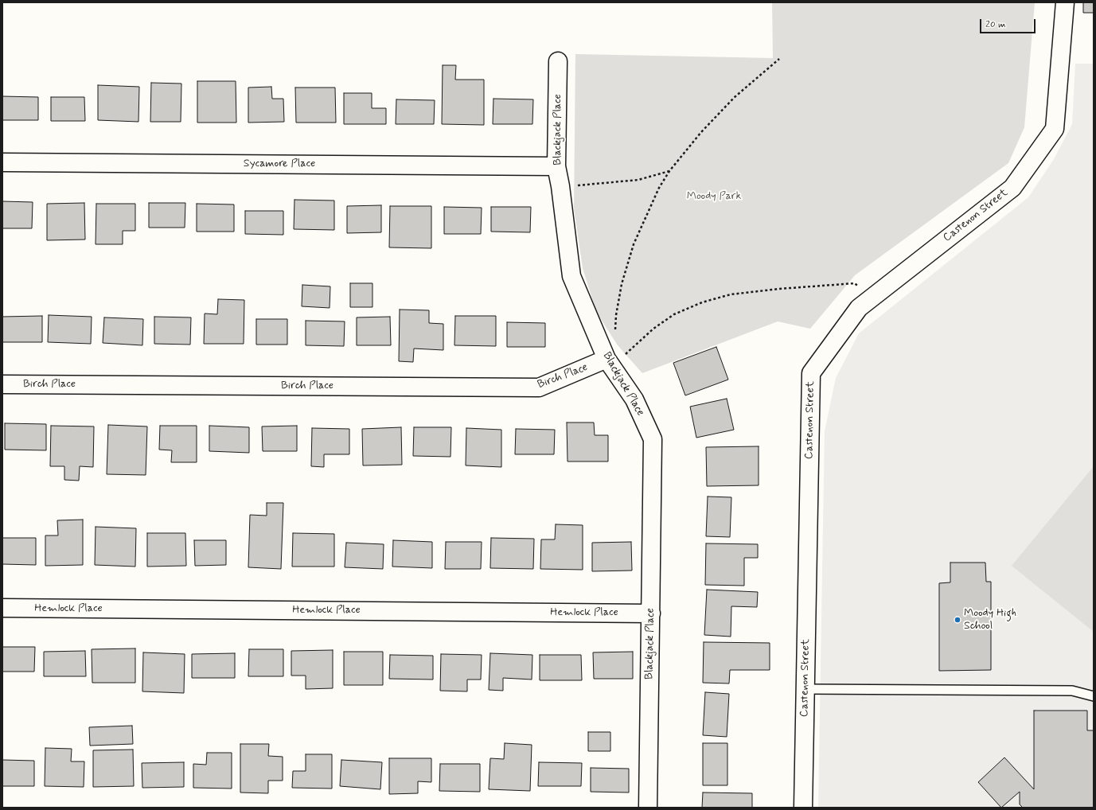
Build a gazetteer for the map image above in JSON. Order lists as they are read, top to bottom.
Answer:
{
  "streets": {
    "street": [
      "Blackjack Place",
      "Sycamore Place",
      "Castenon Street",
      "Birch Place",
      "Hemlock Place"
    ]
  },
  "crossings": [
    ["Blackjack Place", "Sycamore Place"],
    ["Blackjack Place", "Birch Place"],
    ["Blackjack Place", "Hemlock Place"]
  ],
  "parks": ["Moody Park"],
  "places": ["Moody High School"],
  "scale_bar": "20 m"
}
